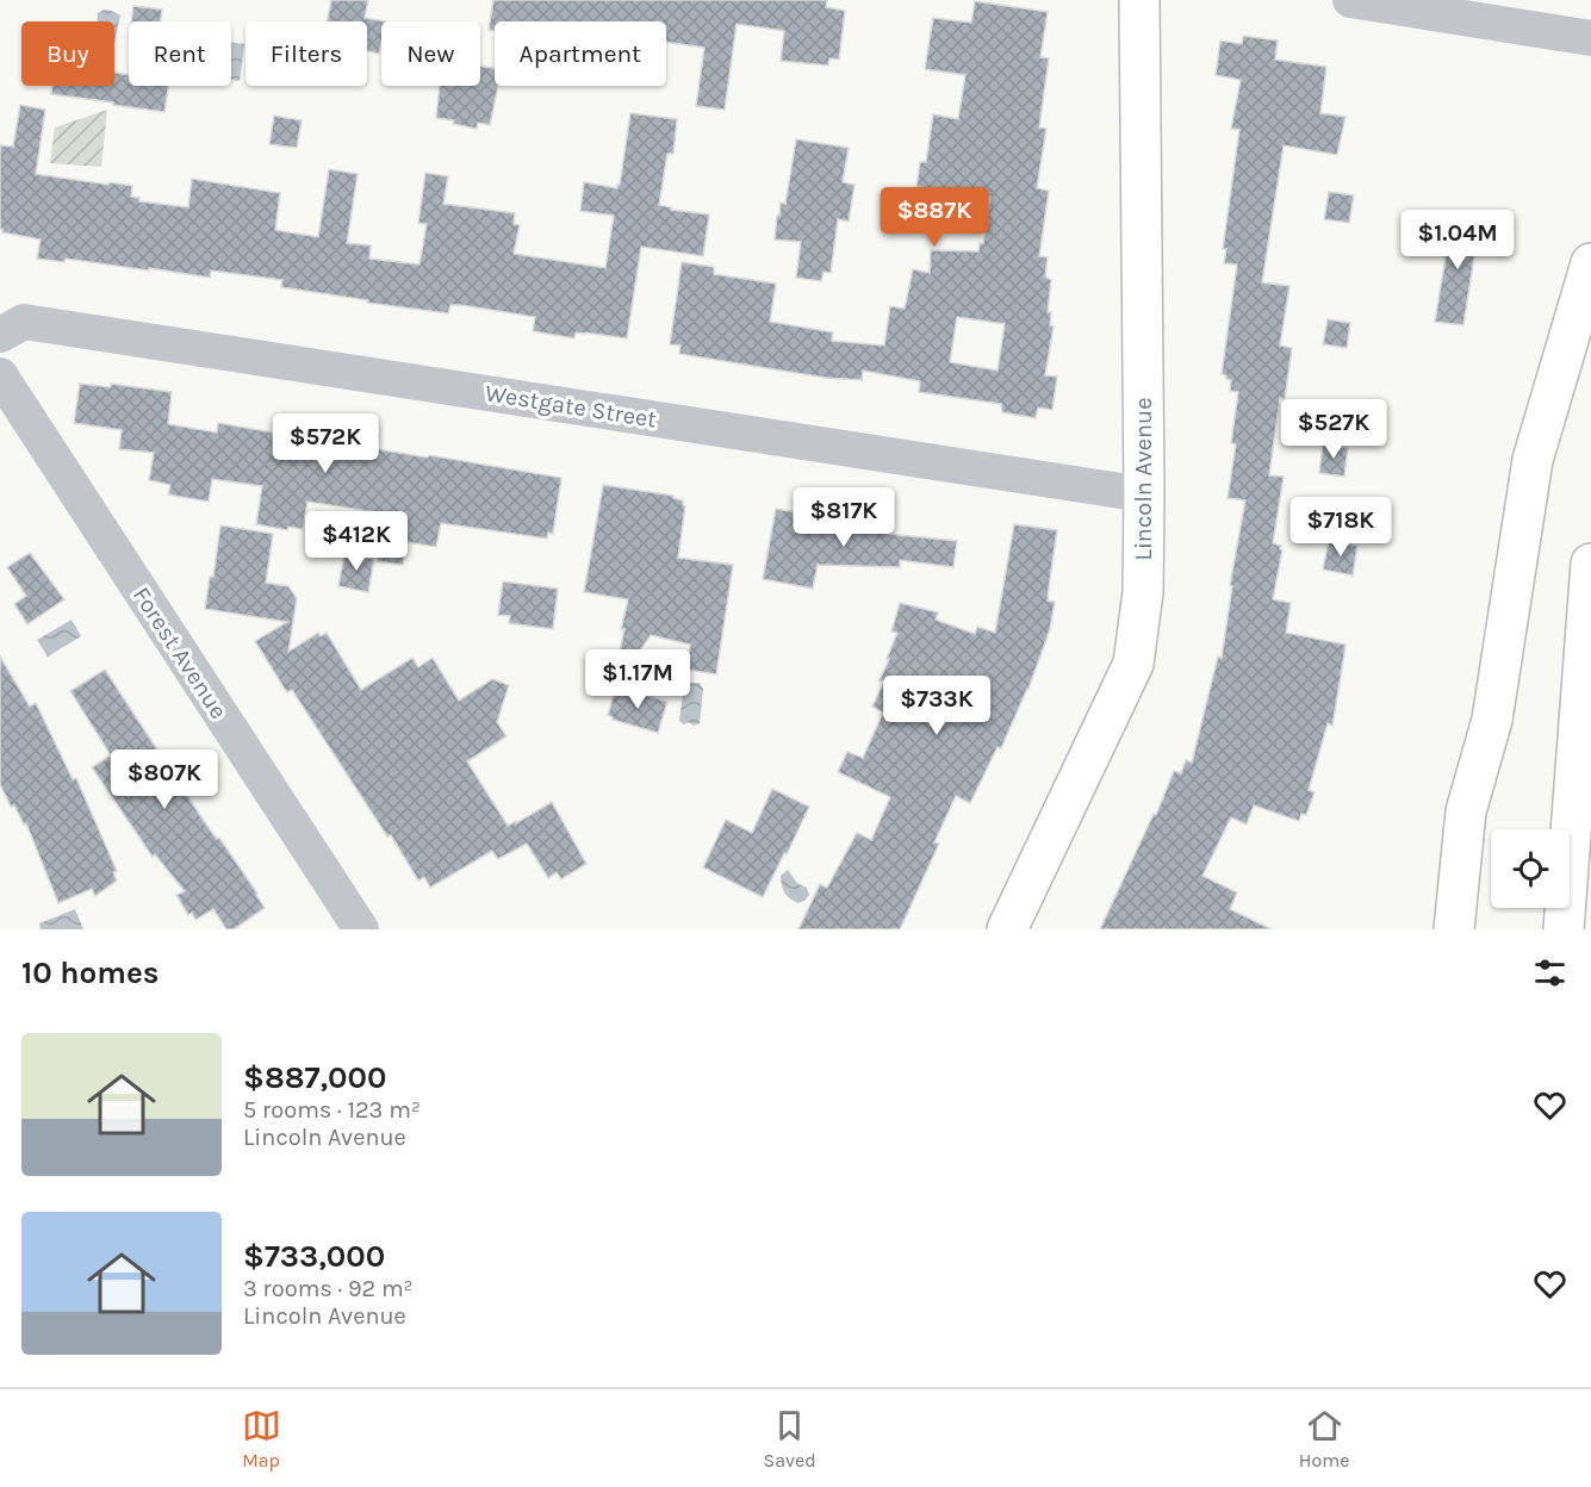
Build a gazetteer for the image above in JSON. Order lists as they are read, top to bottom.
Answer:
{
  "streets": {
    "main road": ["Lincoln Avenue"],
    "street": ["Westgate Street", "Forest Avenue"]
  },
  "crossings": [
    ["Westgate Street", "Lincoln Avenue"]
  ],
  "page": {
    "chip": [
      "Buy",
      "Rent",
      "Filters",
      "New",
      "Apartment"
    ],
    "price": [
      "$887K",
      "$1.04M",
      "$527K",
      "$572K",
      "$817K",
      "$718K",
      "$412K",
      "$1.17M",
      "$733K",
      "$807K"
    ],
    "heading": "10 homes",
    "list": [
      {
        "name": "$887,000",
        "note": "5 rooms · 123 m² · Lincoln Avenue"
      },
      {
        "name": "$733,000",
        "note": "3 rooms · 92 m² · Lincoln Avenue"
      }
    ],
    "tabs": ["Map", "Saved", "Home"]
  }
}
